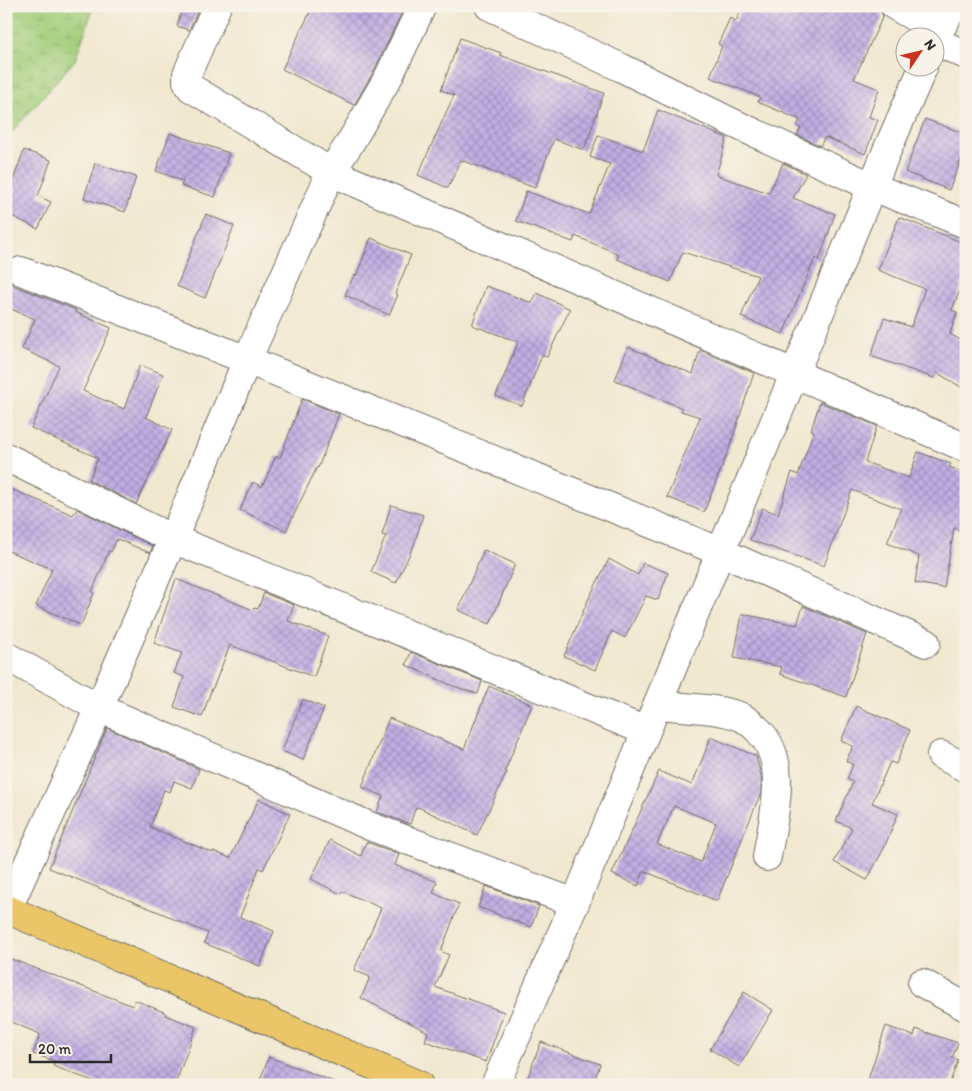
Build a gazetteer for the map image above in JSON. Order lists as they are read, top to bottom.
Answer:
{
  "scale_bar": "20 m",
  "north": "top right"
}
